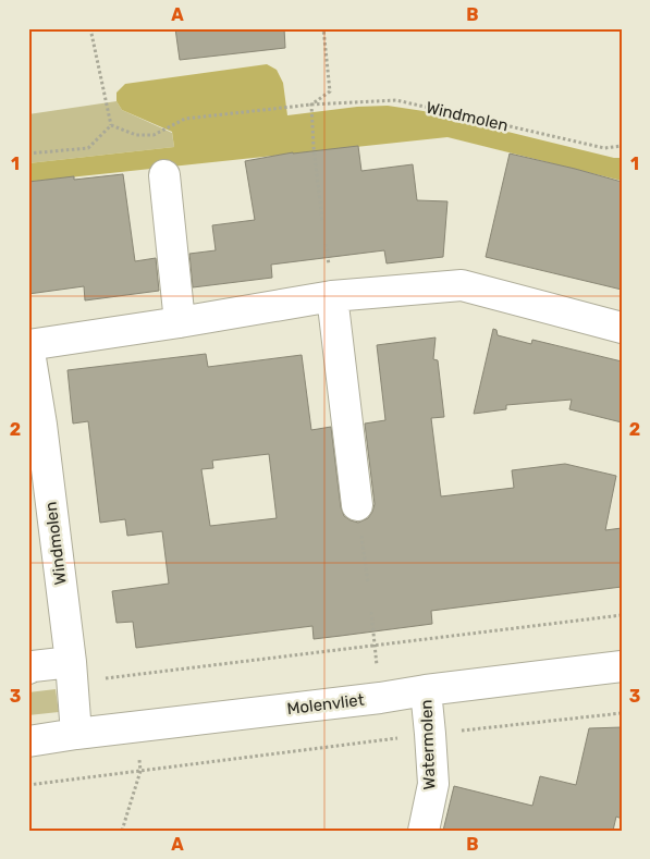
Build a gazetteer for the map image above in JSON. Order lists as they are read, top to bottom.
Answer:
{
  "streets": {
    "street": ["Windmolen", "Molenvliet", "Watermolen"]
  },
  "crossings": [
    ["Windmolen", "Molenvliet"],
    ["Molenvliet", "Watermolen"]
  ],
  "grid": {
    "columns": ["A", "B"],
    "rows": ["1", "2", "3"]
  }
}
